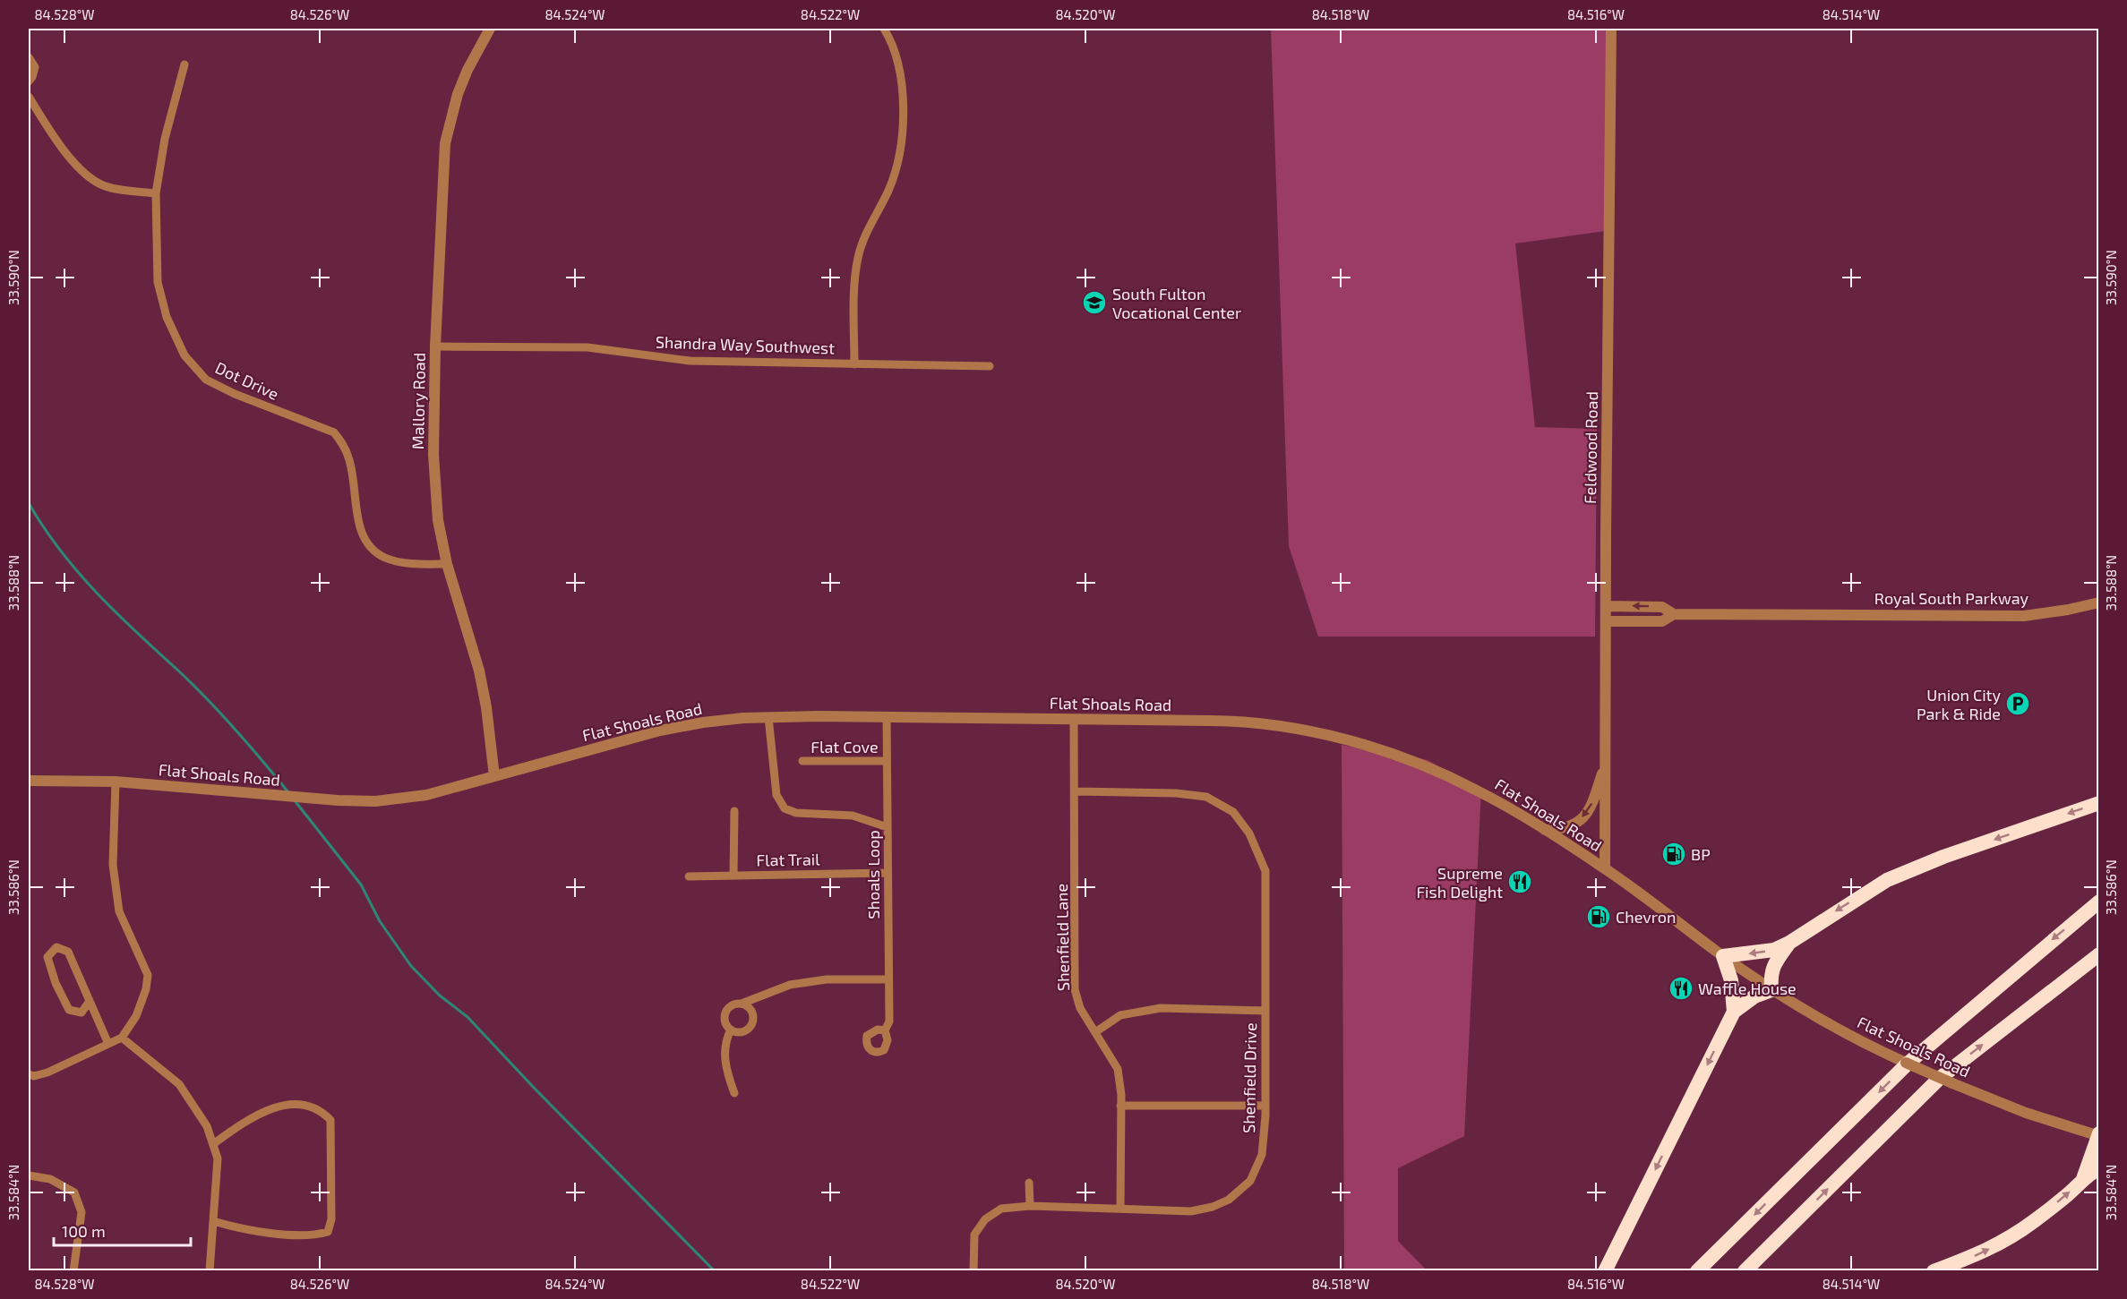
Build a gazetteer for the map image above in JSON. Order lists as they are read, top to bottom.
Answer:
{
  "streets": {
    "street": [
      "Shandra Way Southwest",
      "Dot Drive",
      "Mallory Road",
      "Feldwood Road",
      "Royal South Parkway",
      "Flat Shoals Road",
      "Flat Cove",
      "Flat Trail",
      "Shoals Loop",
      "Shenfield Lane",
      "Shenfield Drive"
    ]
  },
  "crossings": [
    ["Shandra Way Southwest", "Mallory Road"],
    ["Dot Drive", "Mallory Road"],
    ["Mallory Road", "Flat Shoals Road"],
    ["Feldwood Road", "Royal South Parkway"],
    ["Feldwood Road", "Flat Shoals Road"],
    ["Flat Shoals Road", "Shoals Loop"],
    ["Flat Shoals Road", "Shenfield Lane"],
    ["Flat Cove", "Shoals Loop"],
    ["Flat Trail", "Shoals Loop"],
    ["Shenfield Lane", "Shenfield Drive"]
  ],
  "places": {
    "school or university": ["South Fulton Vocational Center"],
    "parking": ["Union City Park & Ride"],
    "fuel station": ["BP", "Chevron"],
    "restaurant": ["Supreme Fish Delight", "Waffle House"]
  },
  "scale_bar": "100 m",
  "coordinates": [
    "84.528°W",
    "84.526°W",
    "84.524°W",
    "84.522°W",
    "84.520°W",
    "84.518°W",
    "84.516°W",
    "84.514°W",
    "33.590°N",
    "33.588°N",
    "33.586°N",
    "33.584°N"
  ]
}
